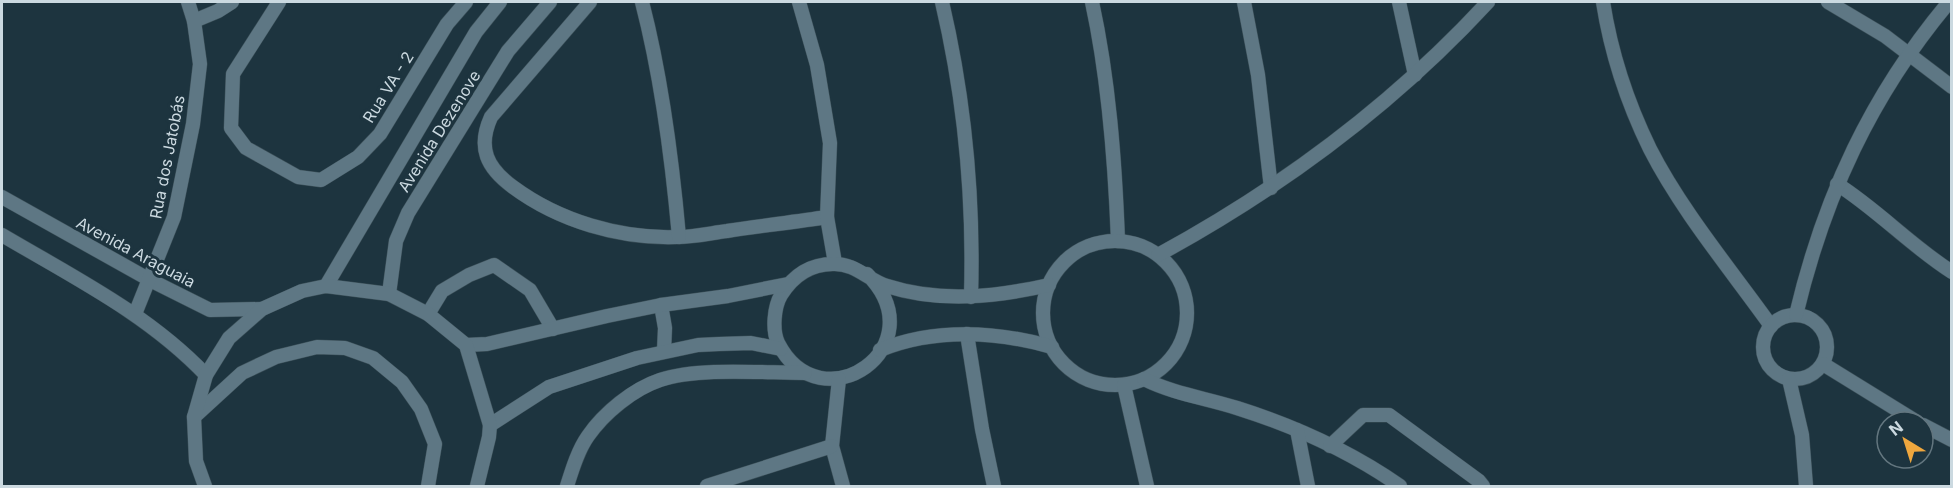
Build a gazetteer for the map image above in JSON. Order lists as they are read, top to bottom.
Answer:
{
  "streets": {
    "street": [
      "Rua VA - 2",
      "Avenida Dezenove",
      "Rua dos Jatobás",
      "Avenida Araguaia"
    ]
  },
  "crossings": [
    ["Rua dos Jatobás", "Avenida Araguaia"]
  ],
  "north": "top left"
}
